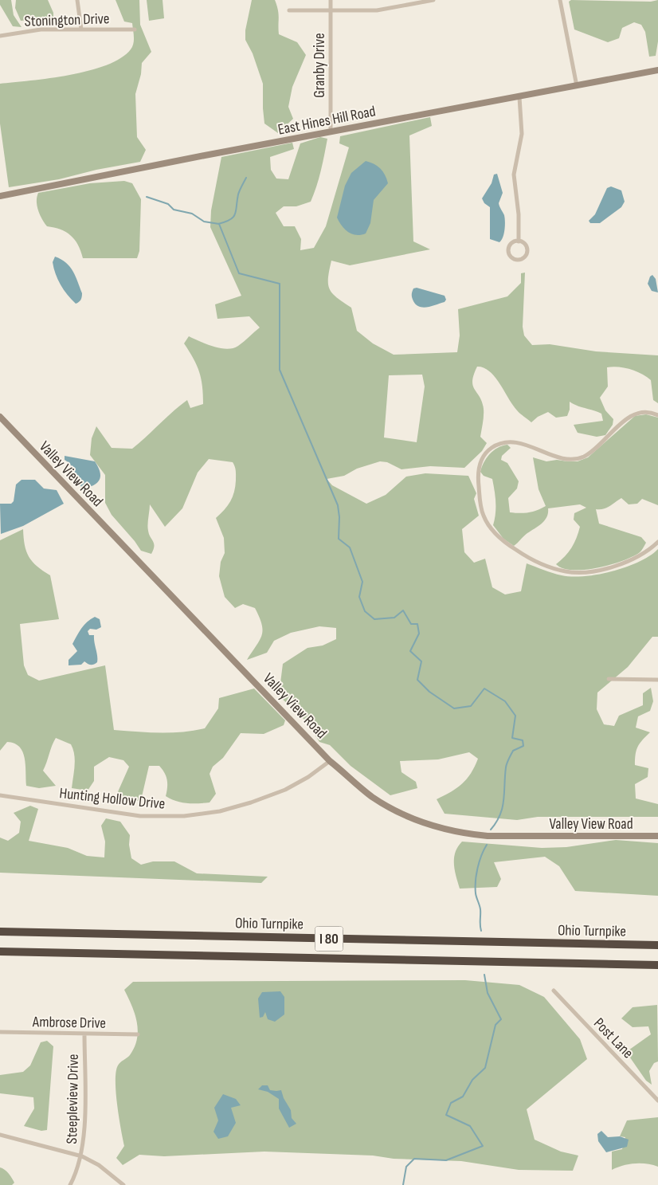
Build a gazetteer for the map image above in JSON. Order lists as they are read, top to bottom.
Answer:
{
  "streets": {
    "highway": ["Ohio Turnpike", "I 80"],
    "main road": ["East Hines Hill Road", "Valley View Road"],
    "street": [
      "Stonington Drive",
      "Granby Drive",
      "Hunting Hollow Drive",
      "Ambrose Drive",
      "Post Lane",
      "Steepleview Drive"
    ]
  },
  "crossings": [
    ["Granby Drive", "East Hines Hill Road"],
    ["Valley View Road", "Hunting Hollow Drive"],
    ["Ambrose Drive", "Steepleview Drive"]
  ]
}
